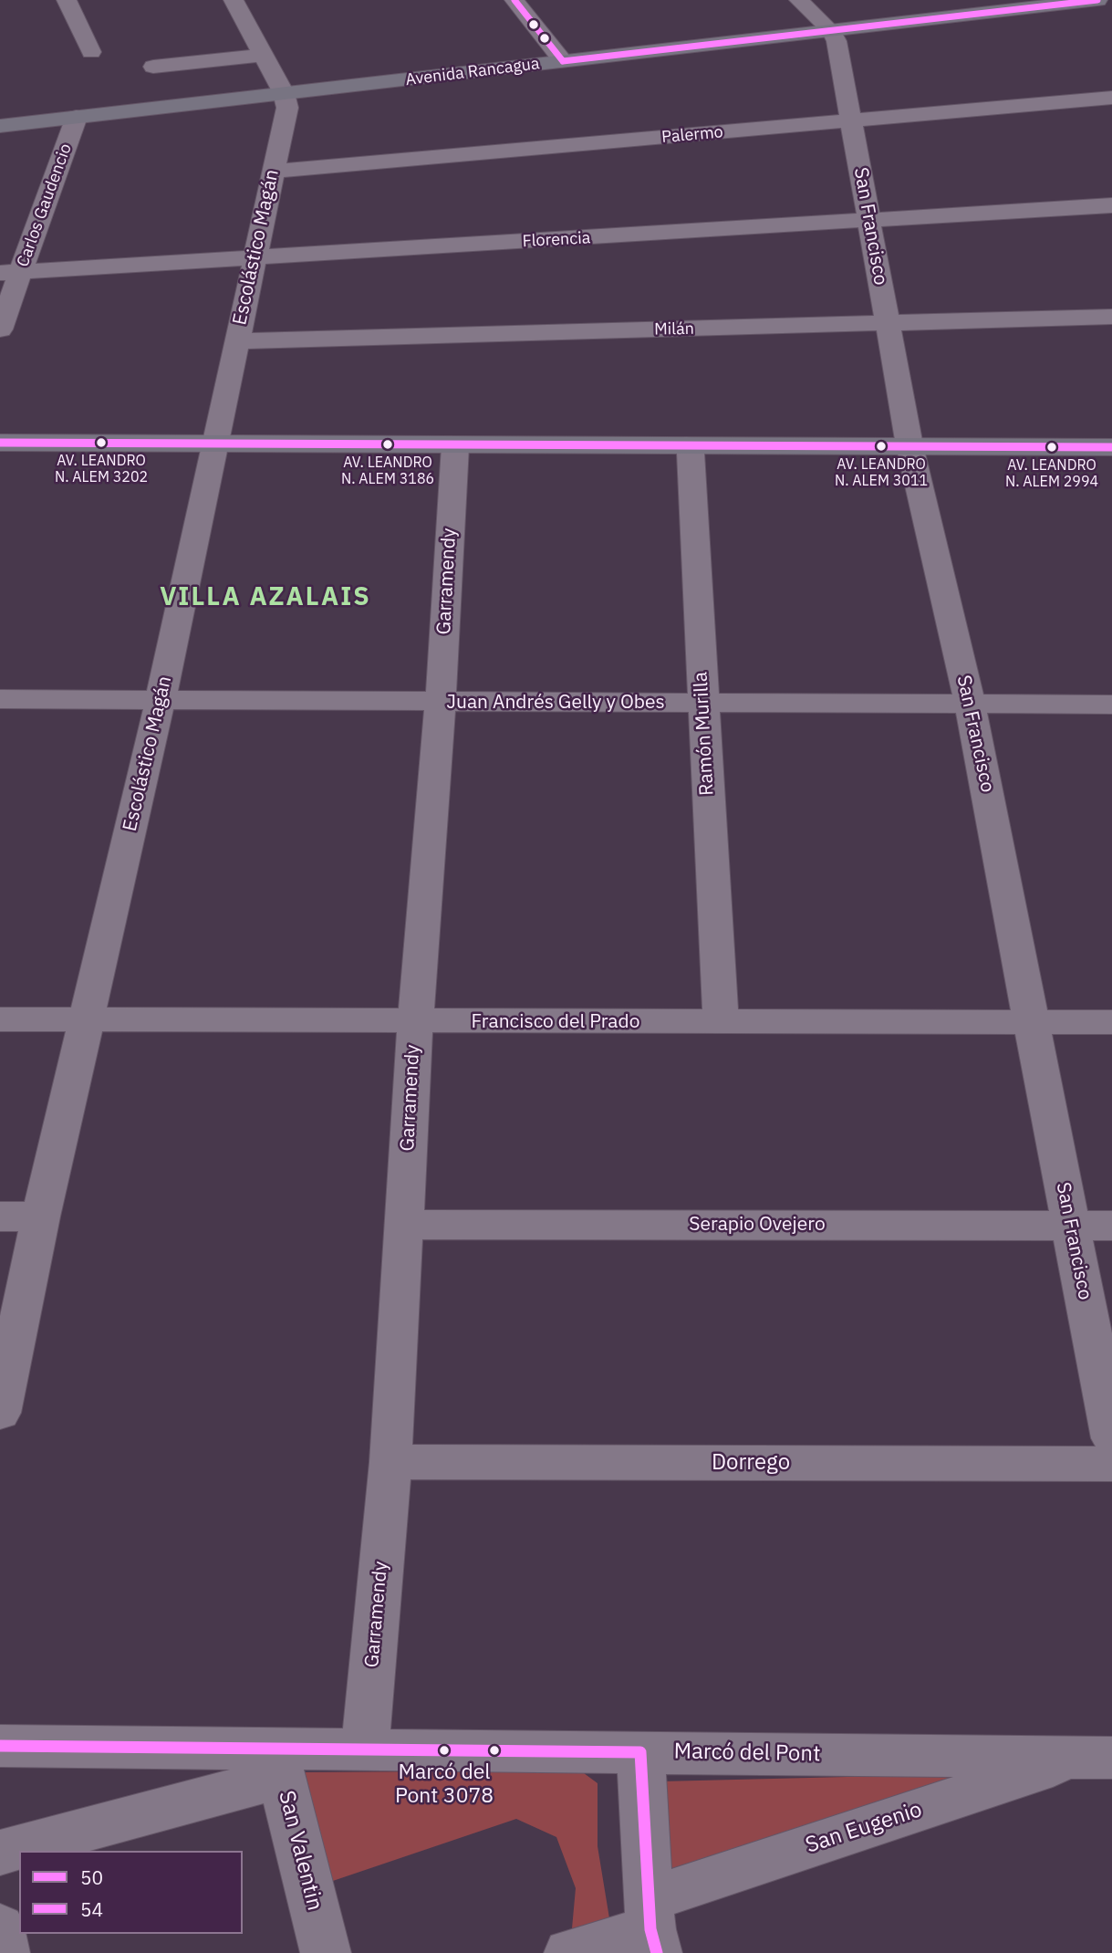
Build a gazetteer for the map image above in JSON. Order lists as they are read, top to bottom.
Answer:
{
  "streets": {
    "main road": ["Avenida Rancagua"],
    "street": [
      "Palermo",
      "Carlos Gaudencio",
      "San Francisco",
      "Florencia",
      "Escolástico Magán",
      "Milán",
      "Garramendy",
      "Juan Andrés Gelly y Obes",
      "Ramón Murilla",
      "Francisco del Prado",
      "Serapio Ovejero",
      "Dorrego",
      "Marcó del Pont",
      "San Eugenio",
      "San Valentin"
    ]
  },
  "crossings": [
    ["Avenida Rancagua", "Carlos Gaudencio"],
    ["Avenida Rancagua", "San Francisco"],
    ["Avenida Rancagua", "Escolástico Magán"],
    ["Palermo", "San Francisco"],
    ["Palermo", "Escolástico Magán"],
    ["Carlos Gaudencio", "Florencia"],
    ["San Francisco", "Florencia"],
    ["San Francisco", "Milán"],
    ["San Francisco", "Juan Andrés Gelly y Obes"],
    ["San Francisco", "Francisco del Prado"],
    ["San Francisco", "Serapio Ovejero"],
    ["Florencia", "Escolástico Magán"],
    ["Escolástico Magán", "Milán"],
    ["Escolástico Magán", "Juan Andrés Gelly y Obes"],
    ["Escolástico Magán", "Francisco del Prado"],
    ["Garramendy", "Juan Andrés Gelly y Obes"],
    ["Garramendy", "Francisco del Prado"],
    ["Garramendy", "Serapio Ovejero"],
    ["Garramendy", "Dorrego"],
    ["Garramendy", "Marcó del Pont"],
    ["Juan Andrés Gelly y Obes", "Ramón Murilla"],
    ["Ramón Murilla", "Francisco del Prado"],
    ["Marcó del Pont", "San Eugenio"],
    ["Marcó del Pont", "San Valentin"]
  ],
  "districts": ["VILLA AZALAIS"],
  "places": [
    "AV. LEANDRO N. ALEM 3202",
    "AV. LEANDRO N. ALEM 3186",
    "AV. LEANDRO N. ALEM 3011",
    "AV. LEANDRO N. ALEM 2994",
    "Marcó del Pont 3078"
  ],
  "lines": ["transit line 50", "transit line 54"],
  "legend": ["50", "54"]
}
